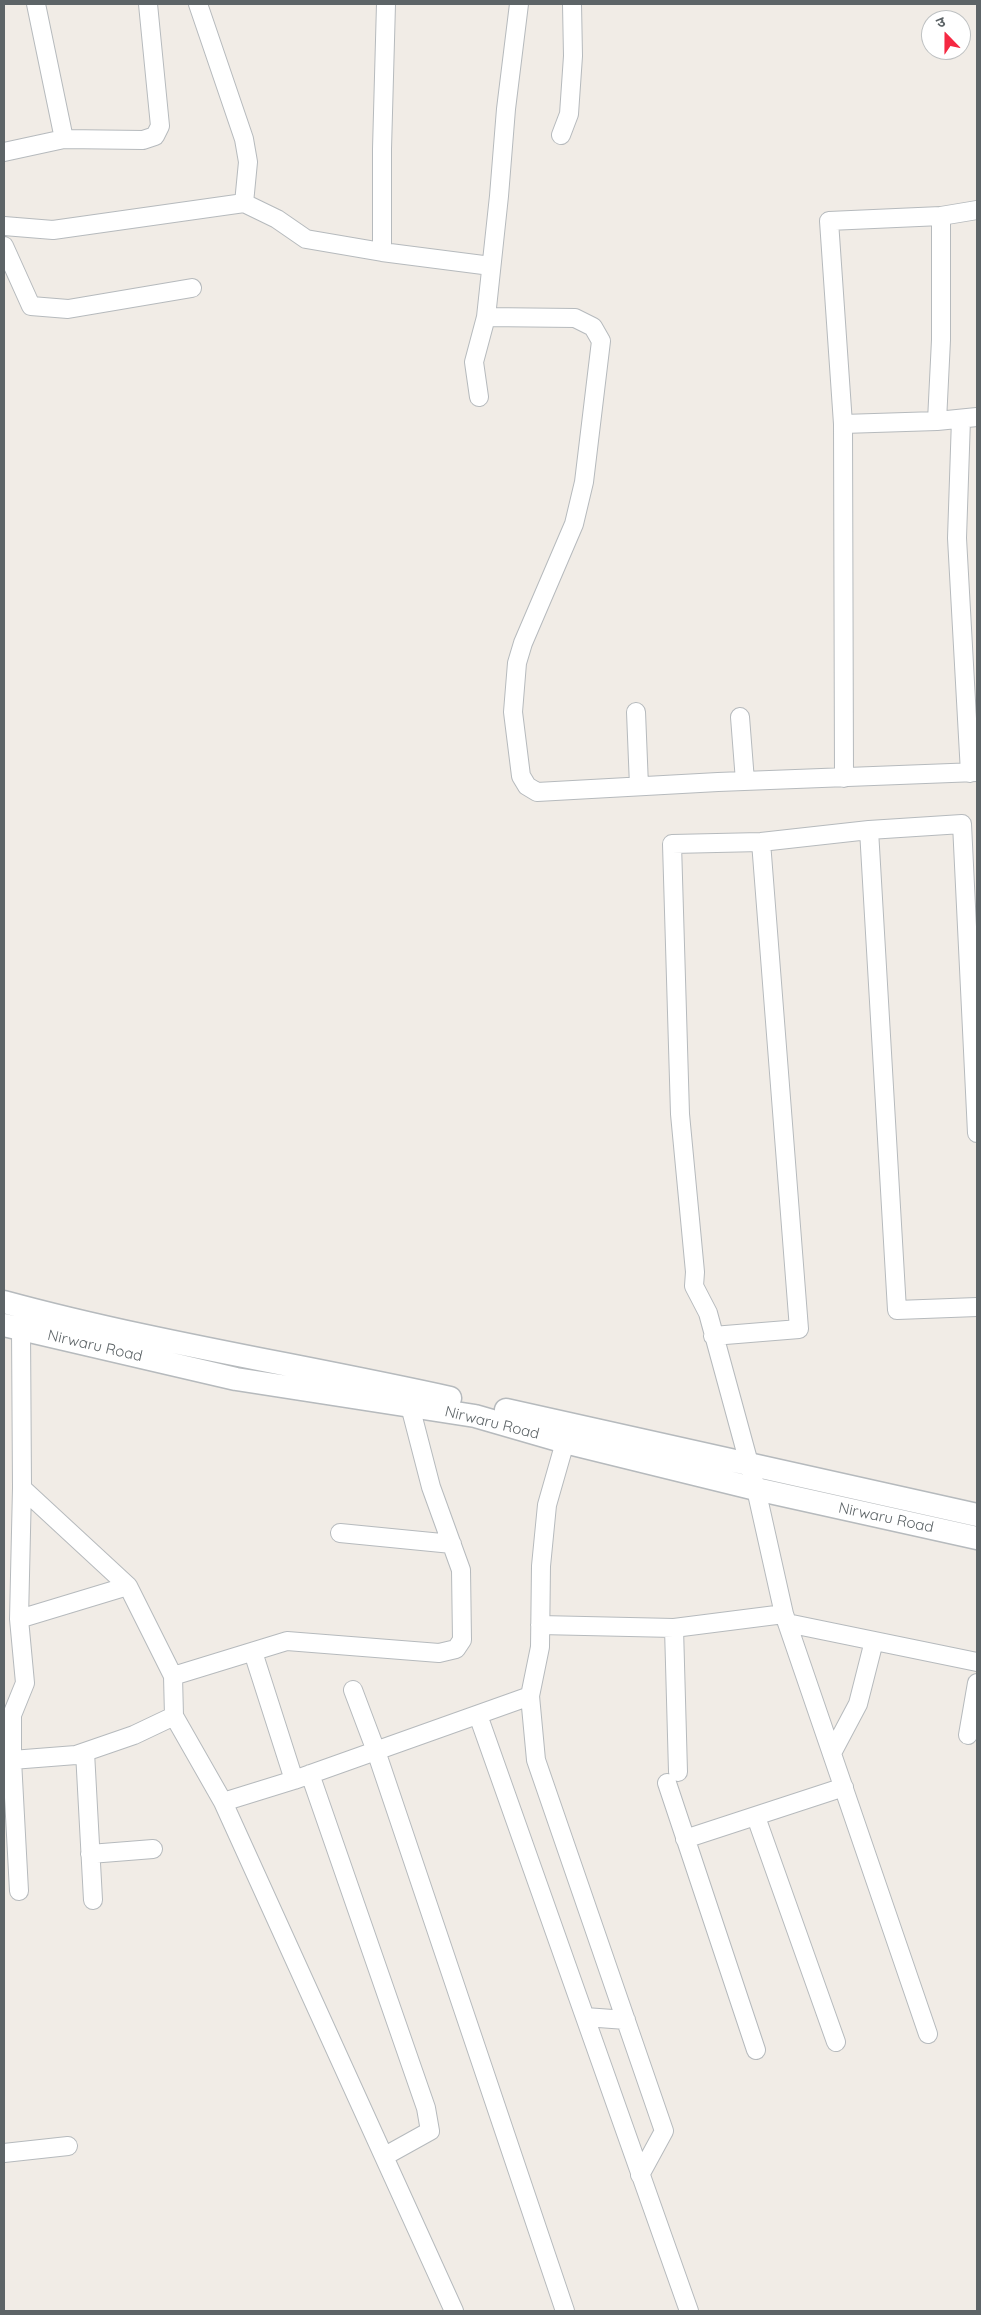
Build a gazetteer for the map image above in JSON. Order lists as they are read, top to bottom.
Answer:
{
  "streets": {
    "street": ["Nirwaru Road"]
  },
  "north": "top"
}
